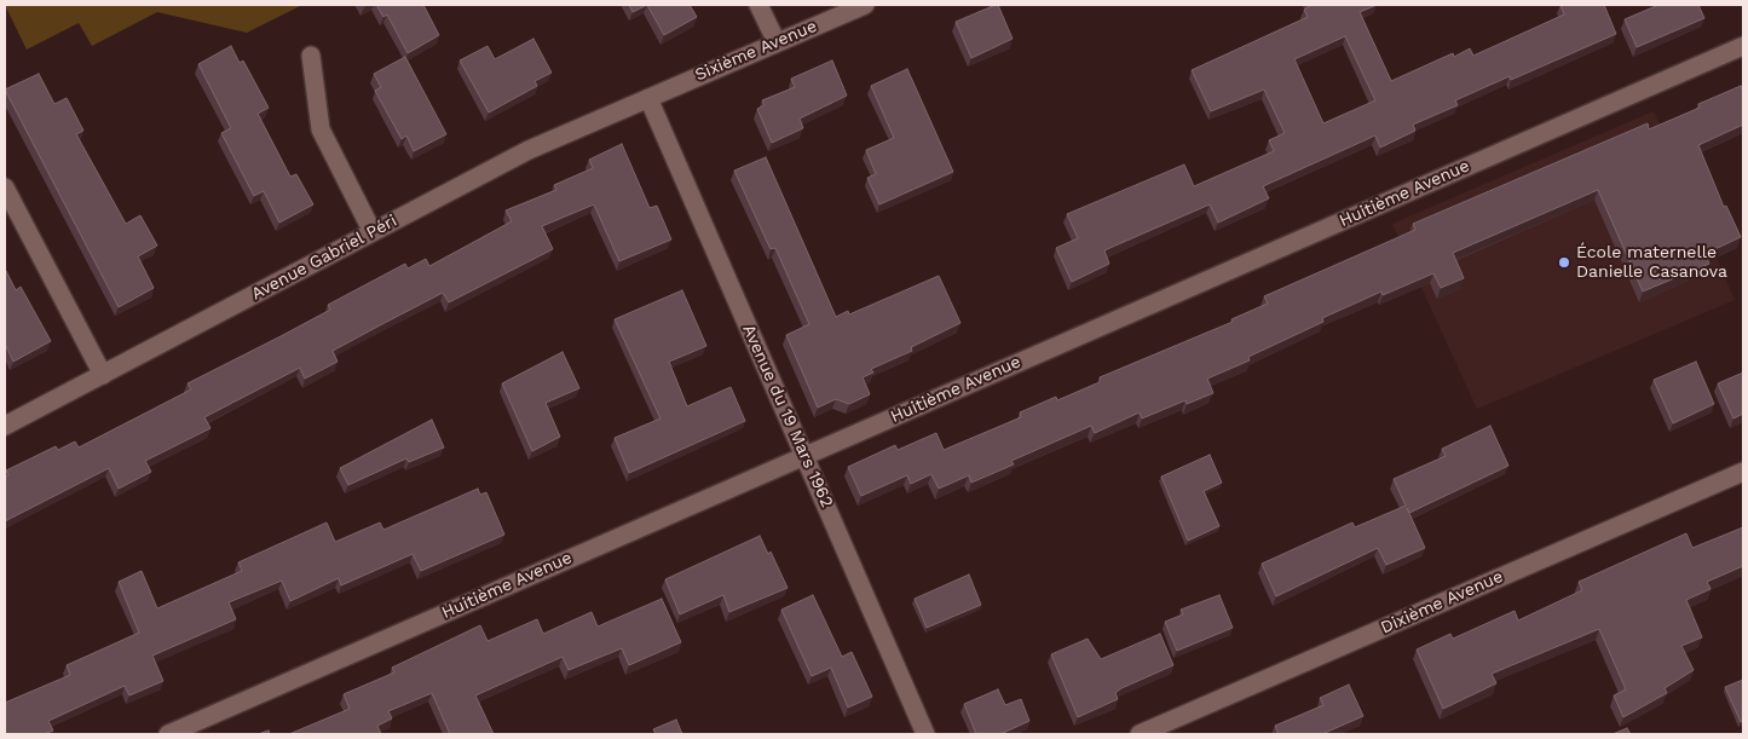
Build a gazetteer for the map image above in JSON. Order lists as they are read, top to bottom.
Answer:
{
  "streets": {
    "street": [
      "Sixième Avenue",
      "Huitième Avenue",
      "Avenue Gabriel Péri",
      "Avenue du 19 Mars 1962",
      "Dixième Avenue"
    ]
  },
  "crossings": [
    ["Sixième Avenue", "Avenue Gabriel Péri"],
    ["Sixième Avenue", "Avenue du 19 Mars 1962"],
    ["Huitième Avenue", "Avenue du 19 Mars 1962"],
    ["Avenue Gabriel Péri", "Avenue du 19 Mars 1962"]
  ],
  "places": ["École maternelle Danielle Casanova"]
}
